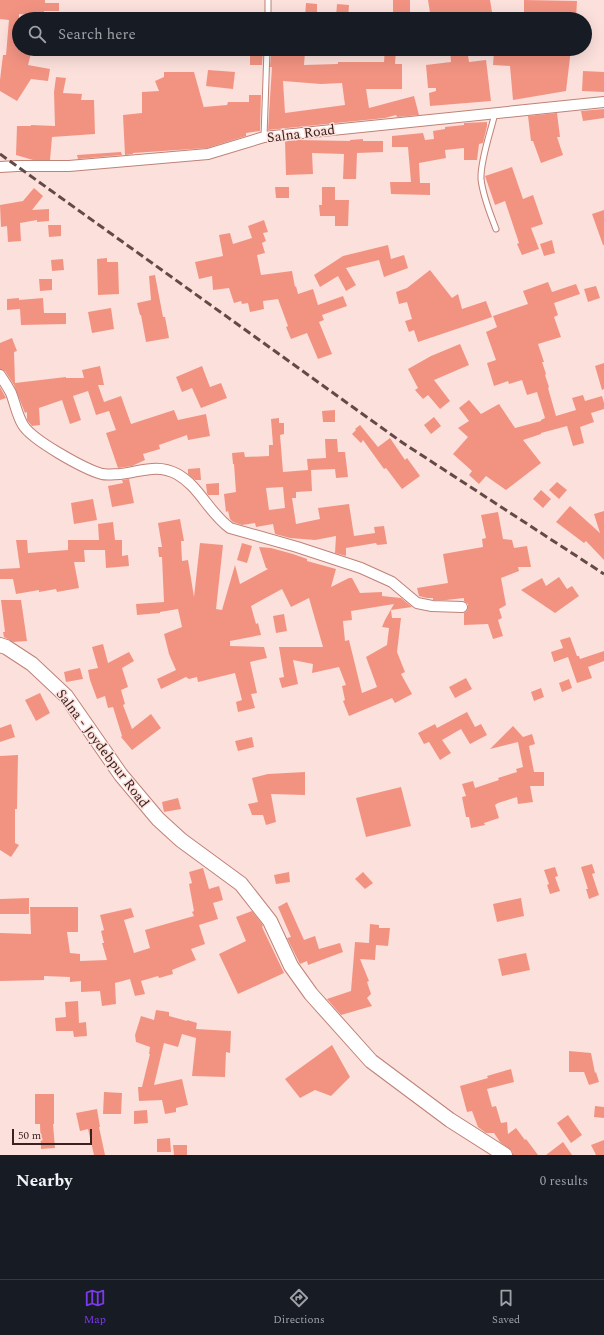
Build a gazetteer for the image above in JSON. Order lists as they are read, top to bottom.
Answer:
{
  "streets": {
    "main road": ["Salna - Joydebpur Road"],
    "street": ["Salna Road"]
  },
  "scale_bar": "50 m",
  "page": {
    "search": "Search here",
    "scale": "50 m",
    "heading": ["Nearby", "0 results"],
    "nav": ["Map", "Directions", "Saved"]
  }
}
